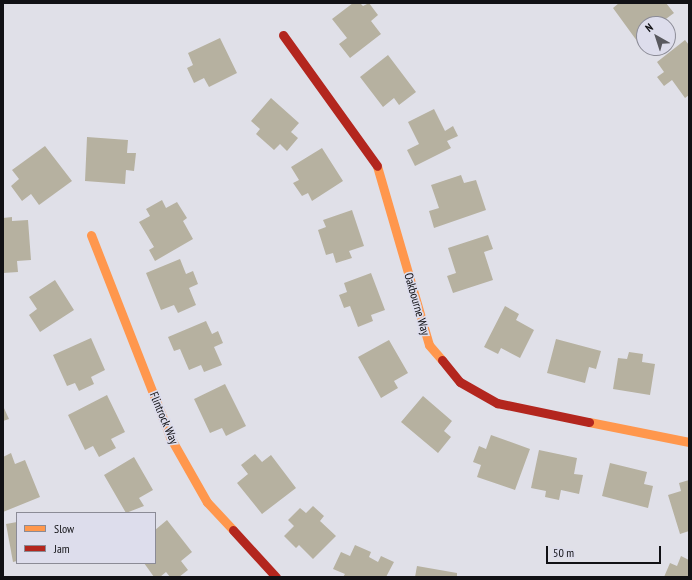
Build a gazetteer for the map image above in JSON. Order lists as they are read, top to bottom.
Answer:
{
  "streets": {
    "street": ["Oakbourne Way", "Flintrock Way"]
  },
  "legend": ["Slow", "Jam"],
  "scale_bar": "50 m",
  "north": "top left"
}
